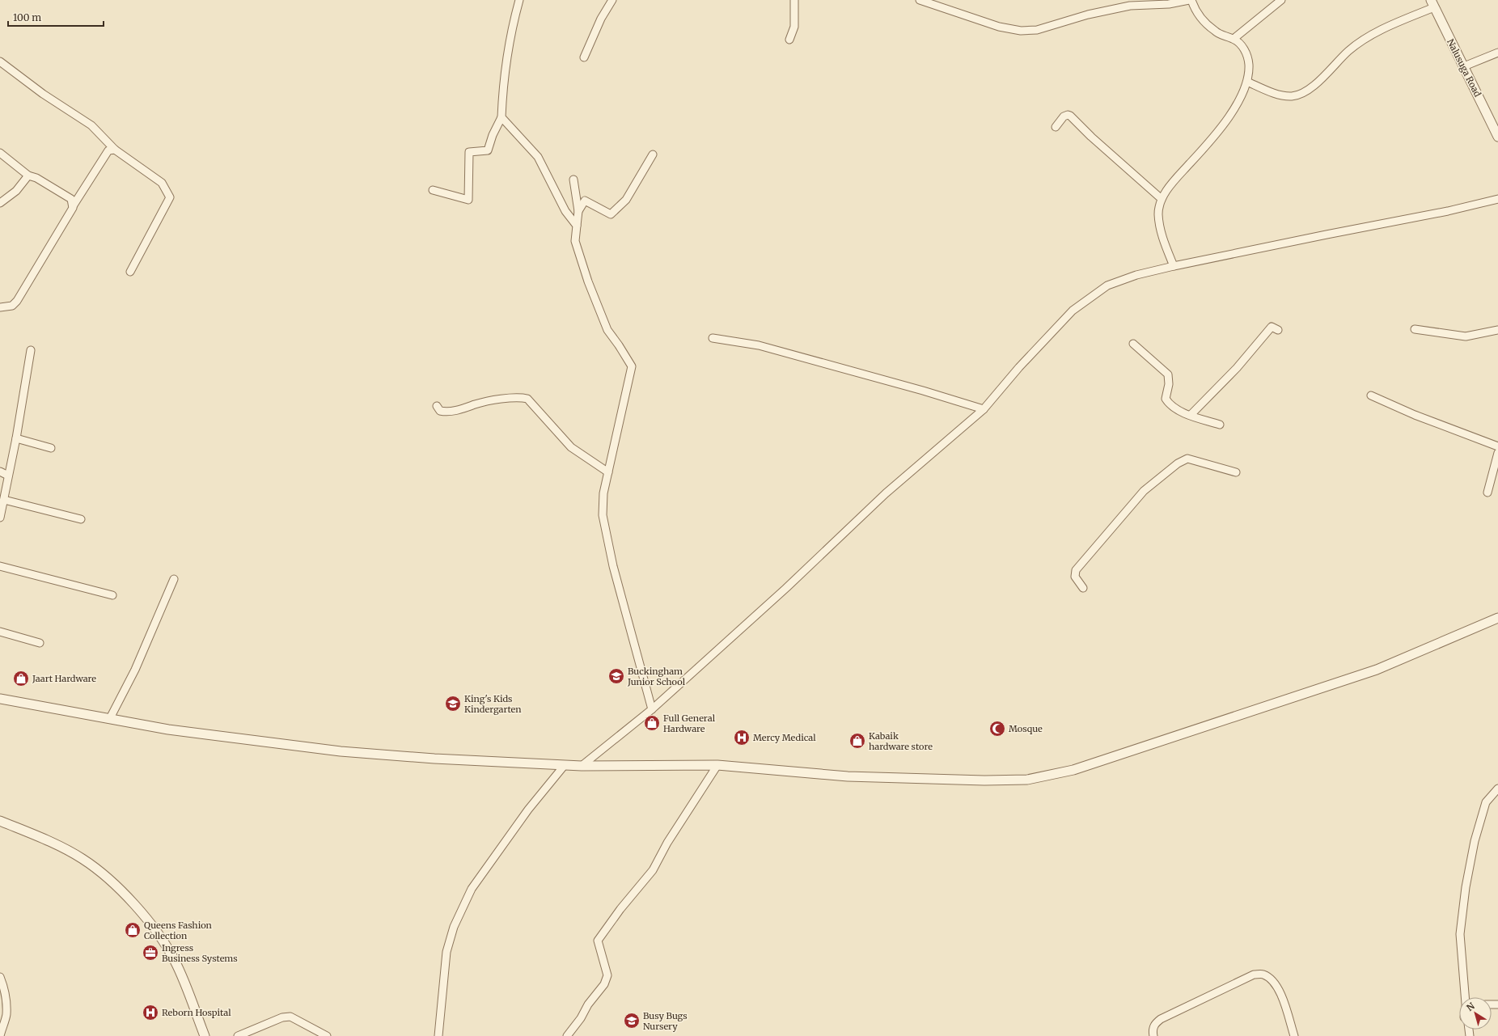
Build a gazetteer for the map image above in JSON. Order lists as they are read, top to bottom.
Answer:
{
  "streets": {
    "street": ["Nalusuga Road"]
  },
  "places": {
    "school or university": ["Buckingham Junior School", "King's Kids Kindergarten", "Busy Bugs Nursery"],
    "shop": [
      "Jaart Hardware",
      "Full General Hardware",
      "Kabaik hardware store",
      "Queens Fashion Collection"
    ],
    "mosque": ["Mosque"],
    "hospital": ["Mercy Medical", "Reborn Hospital"],
    "office": ["Ingress Business Systems"]
  },
  "scale_bar": "100 m",
  "north": "top left"
}
